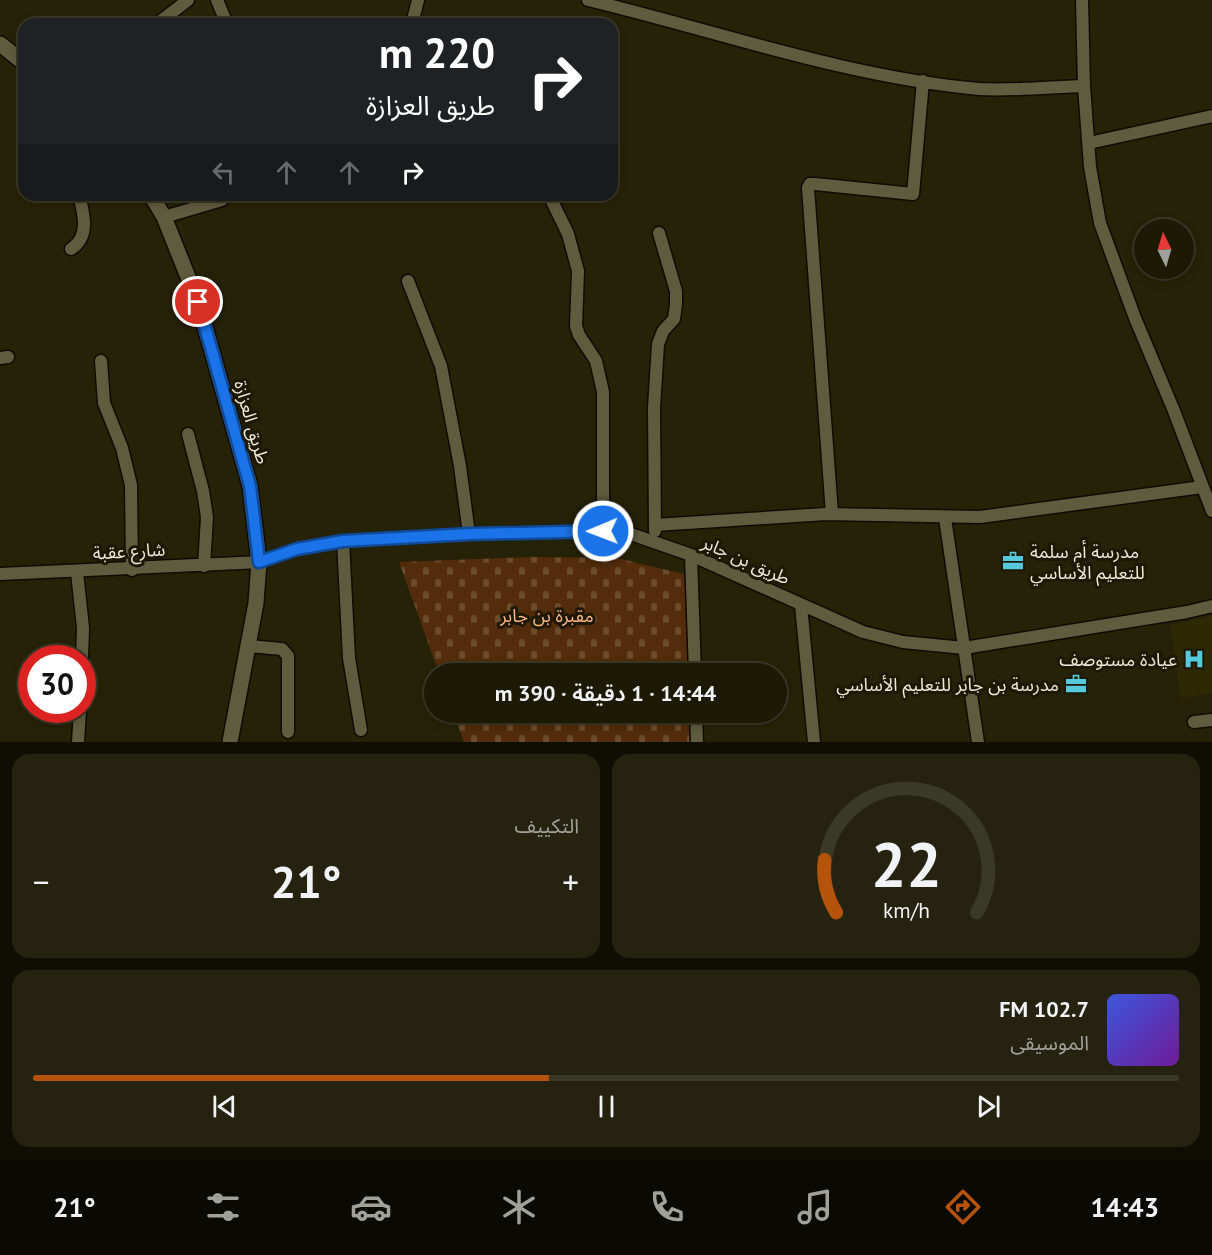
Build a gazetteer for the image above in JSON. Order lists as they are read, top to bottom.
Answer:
{
  "streets": {
    "street": ["طريق العزازة", "شارع عقبة", "طريق بن جابر"]
  },
  "crossings": [
    ["طريق العزازة", "شارع عقبة"],
    ["طريق العزازة", "طريق بن جابر"],
    ["شارع عقبة", "طريق بن جابر"]
  ],
  "parks": ["مقبرة بن جابر"],
  "places": {
    "office": ["مدرسة أم سلمة للتعليم الأساسي", "مدرسة بن جابر للتعليم الأساسي"],
    "hospital": ["عيادة مستوصف"]
  },
  "north": "top",
  "page": {
    "turn": ["220 m", "طريق العزازة"],
    "limit": "30",
    "trip": "14:44 · 1 دقيقة · 390 m",
    "tile": "التكييف",
    "heat": ["−", "21°", "+"],
    "song": ["102.7 FM", "الموسيقى"],
    "tabs": ["14:43", "21°"],
    "gauge": ["22", "km/h"]
  }
}
